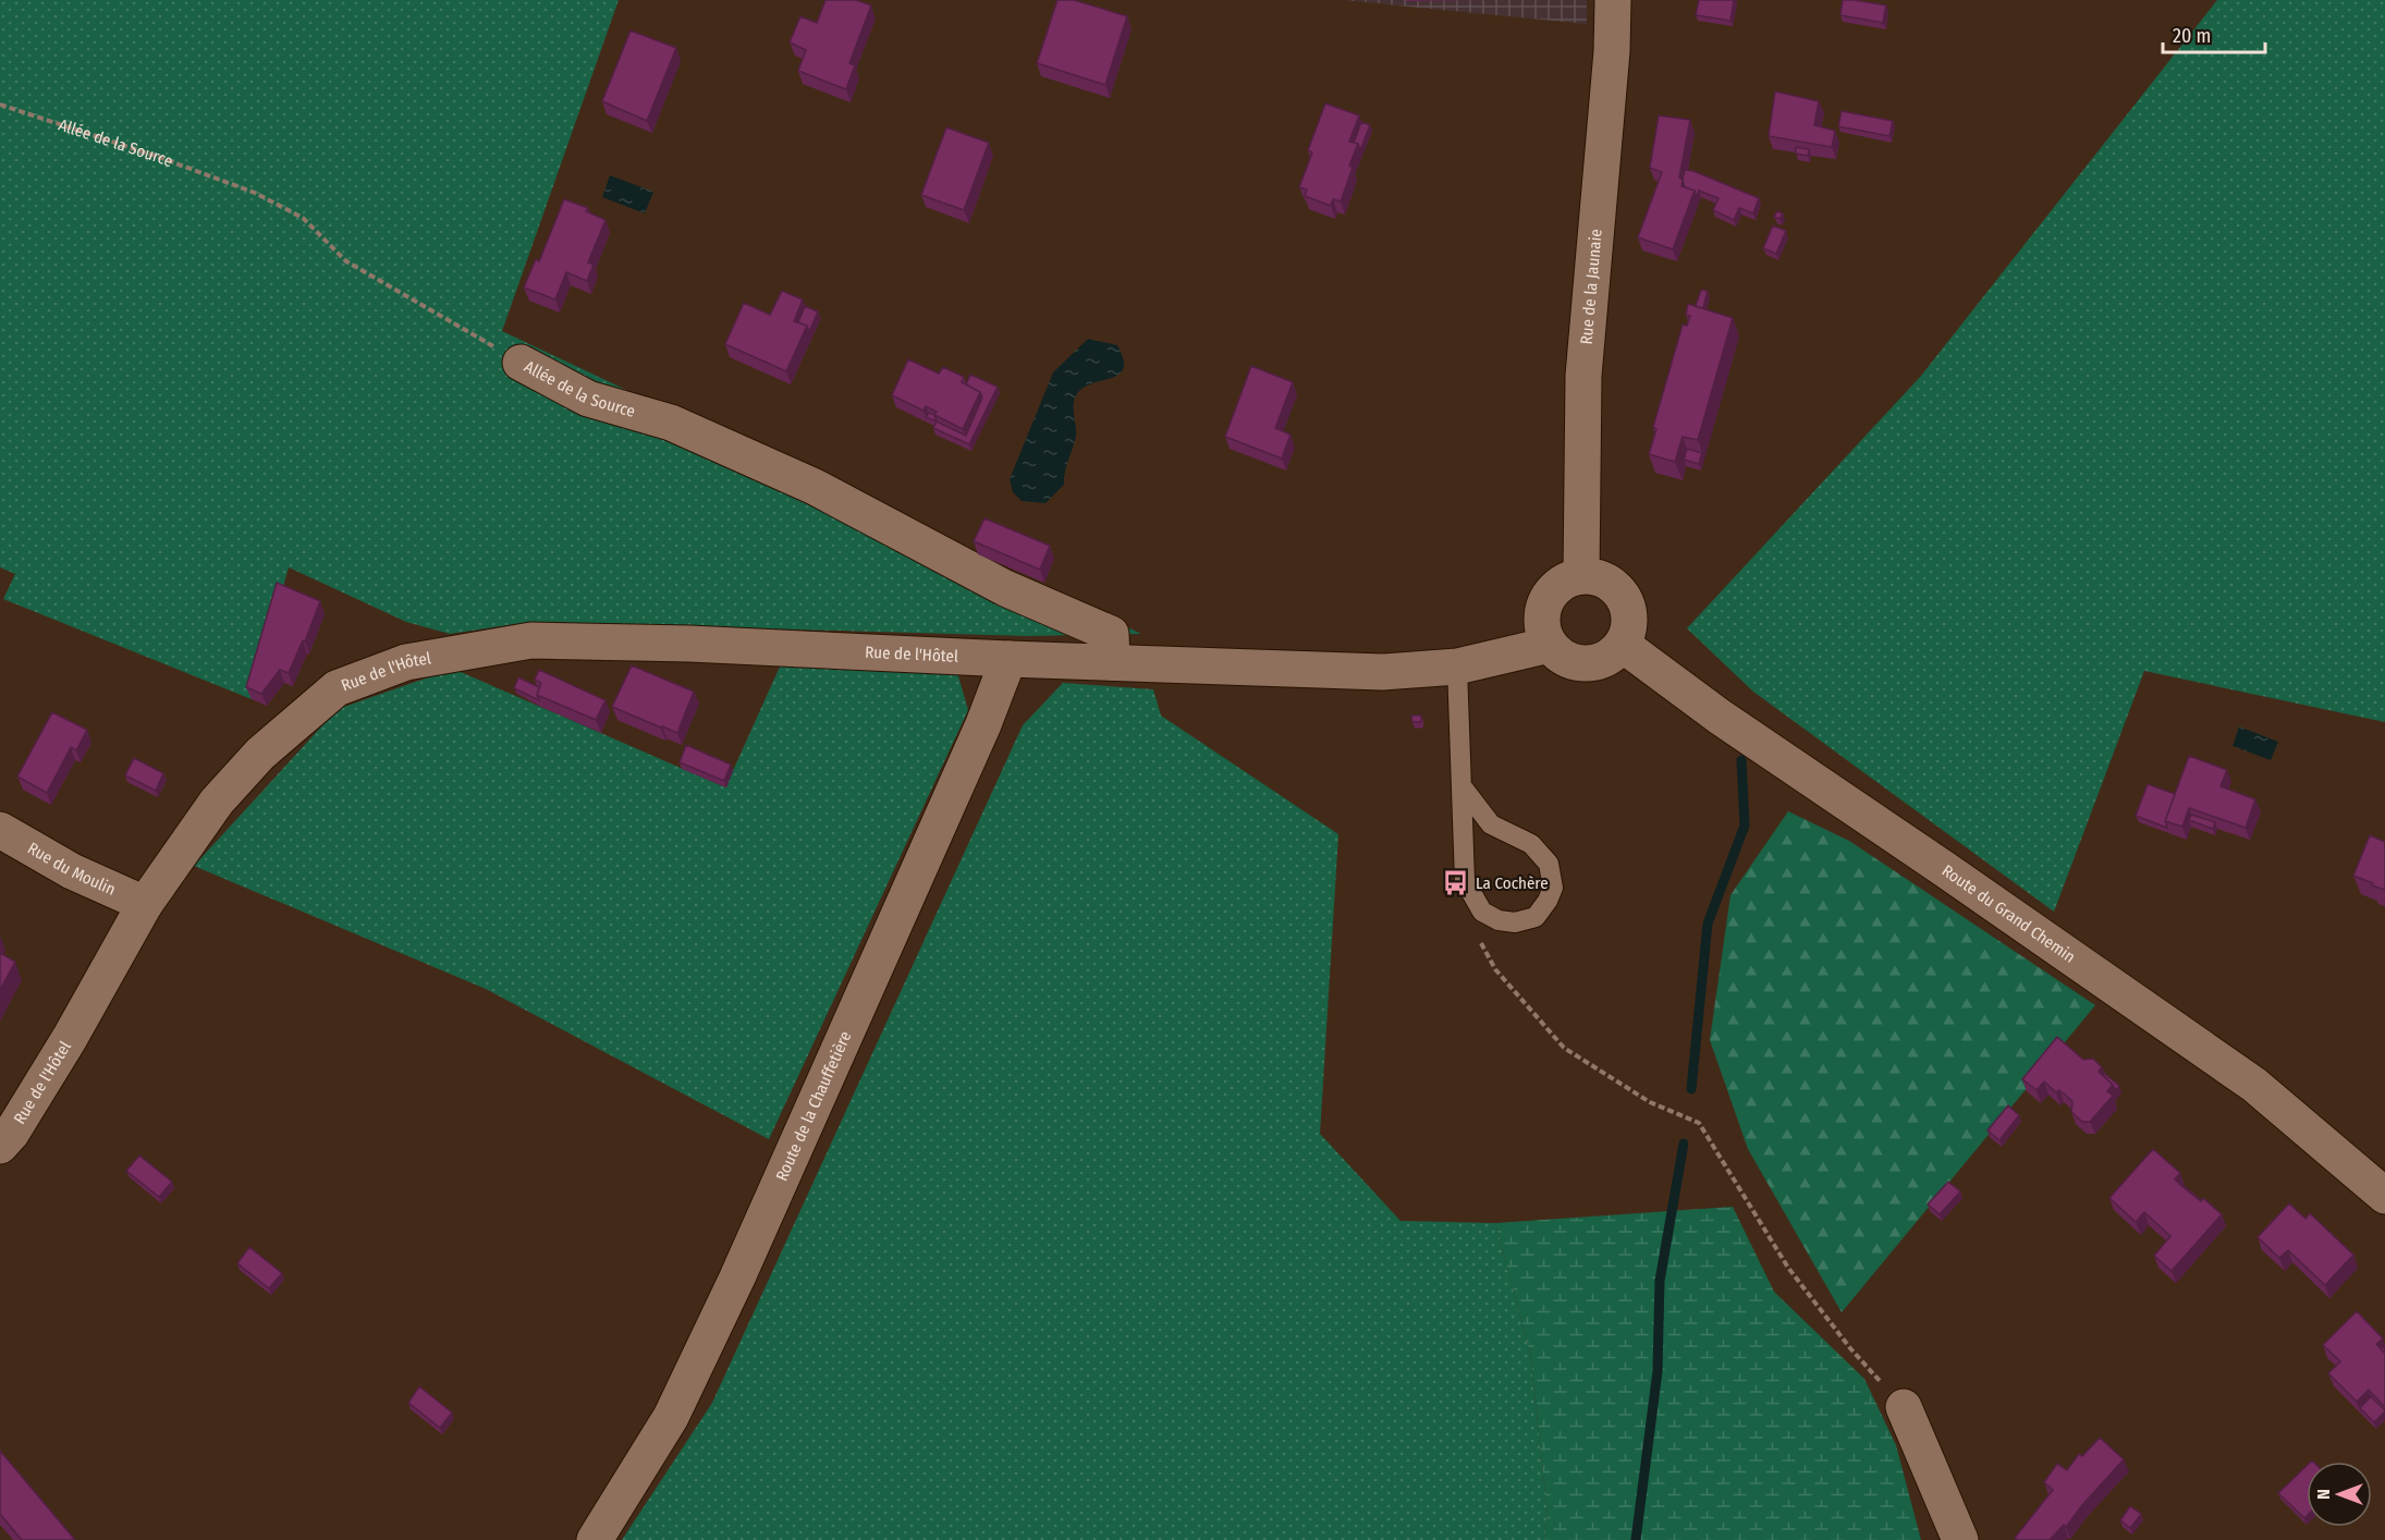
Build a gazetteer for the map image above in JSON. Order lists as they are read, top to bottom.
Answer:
{
  "streets": {
    "street": [
      "Allée de la Source",
      "Rue de la Jaunaie",
      "Rue de l'Hôtel",
      "Rue du Moulin",
      "Route du Grand Chemin",
      "Route de la Chauffetière"
    ]
  },
  "crossings": [
    ["Allée de la Source", "Rue de l'Hôtel"],
    ["Rue de la Jaunaie", "Rue de l'Hôtel"],
    ["Rue de la Jaunaie", "Route du Grand Chemin"],
    ["Rue de l'Hôtel", "Rue du Moulin"],
    ["Rue de l'Hôtel", "Route du Grand Chemin"],
    ["Rue de l'Hôtel", "Route de la Chauffetière"]
  ],
  "places": {
    "bus stop": ["La Cochère"]
  },
  "scale_bar": "20 m",
  "north": "left"
}
